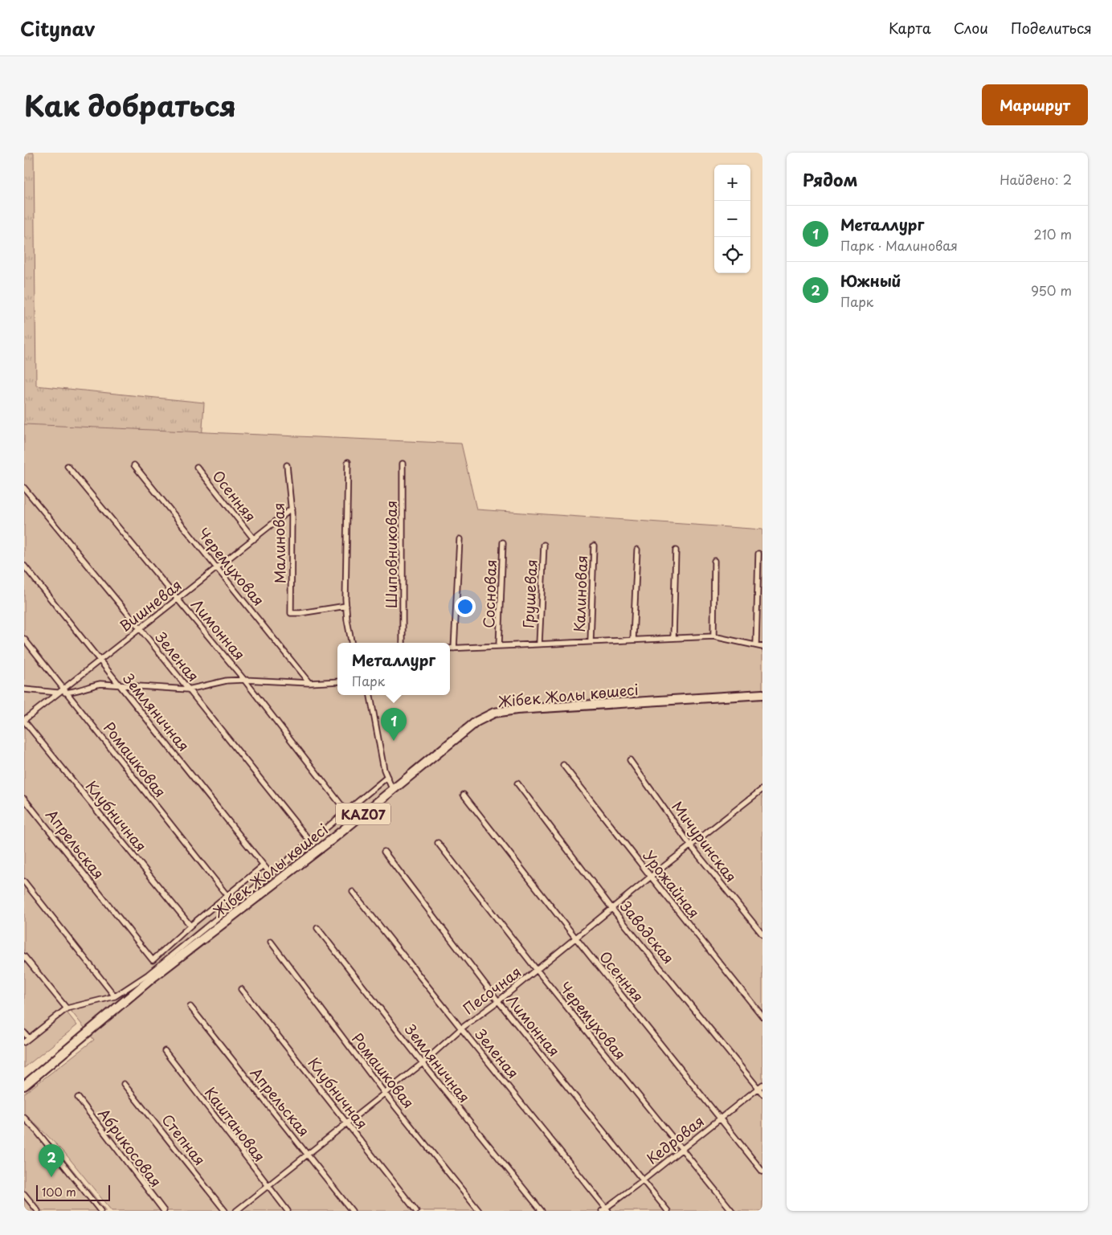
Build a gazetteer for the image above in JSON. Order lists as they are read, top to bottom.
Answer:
{
  "streets": {
    "highway": ["Жібек Жолы көшесі", "KAZ07"],
    "street": [
      "Осенняя",
      "Малиновая",
      "Шиповниковая",
      "Черемуховая",
      "Сосновая",
      "Грушевая",
      "Калиновая",
      "Вишневая",
      "Лимонная",
      "Зеленая",
      "Земляничная",
      "Ромашковая",
      "Клубничная",
      "Мичуринская",
      "Апрельская",
      "Урожайная",
      "Заводская",
      "Песочная",
      "Каштановая",
      "Степная",
      "Кедровая",
      "Абрикосовая"
    ]
  },
  "crossings": [
    ["Осенняя", "Вишневая"],
    ["Осенняя", "Песочная"],
    ["Осенняя", "Кедровая"],
    ["Малиновая", "Вишневая"],
    ["Черемуховая", "Вишневая"],
    ["Черемуховая", "Песочная"],
    ["Черемуховая", "Кедровая"],
    ["Вишневая", "Лимонная"],
    ["Вишневая", "Зеленая"],
    ["Вишневая", "Земляничная"],
    ["Вишневая", "Ромашковая"],
    ["Вишневая", "Клубничная"],
    ["Лимонная", "Песочная"],
    ["Лимонная", "Кедровая"],
    ["Зеленая", "Песочная"],
    ["Зеленая", "Кедровая"],
    ["Земляничная", "Песочная"],
    ["Ромашковая", "Песочная"],
    ["Клубничная", "Апрельская"],
    ["Клубничная", "Песочная"],
    ["Мичуринская", "Песочная"],
    ["Апрельская", "Песочная"],
    ["Урожайная", "Песочная"],
    ["Заводская", "Песочная"],
    ["Заводская", "Кедровая"],
    ["Песочная", "Каштановая"]
  ],
  "scale_bar": "100 m",
  "page": {
    "header": "Citynav",
    "nav": ["Карта", "Слои", "Поделиться"],
    "title": "Как добраться",
    "buttons": "Маршрут",
    "heading": ["Рядом", "Найдено: 2"],
    "map_buttons": ["+", "−"],
    "list": [
      {
        "mark": "1",
        "name": "Металлург",
        "note": "Парк · Малиновая",
        "value": "210 m"
      },
      {
        "mark": "2",
        "name": "Южный",
        "note": "Парк",
        "value": "950 m"
      }
    ],
    "popup": ["Металлург", "Парк"],
    "pins": ["1", "2"],
    "scale": "100 m"
  }
}
